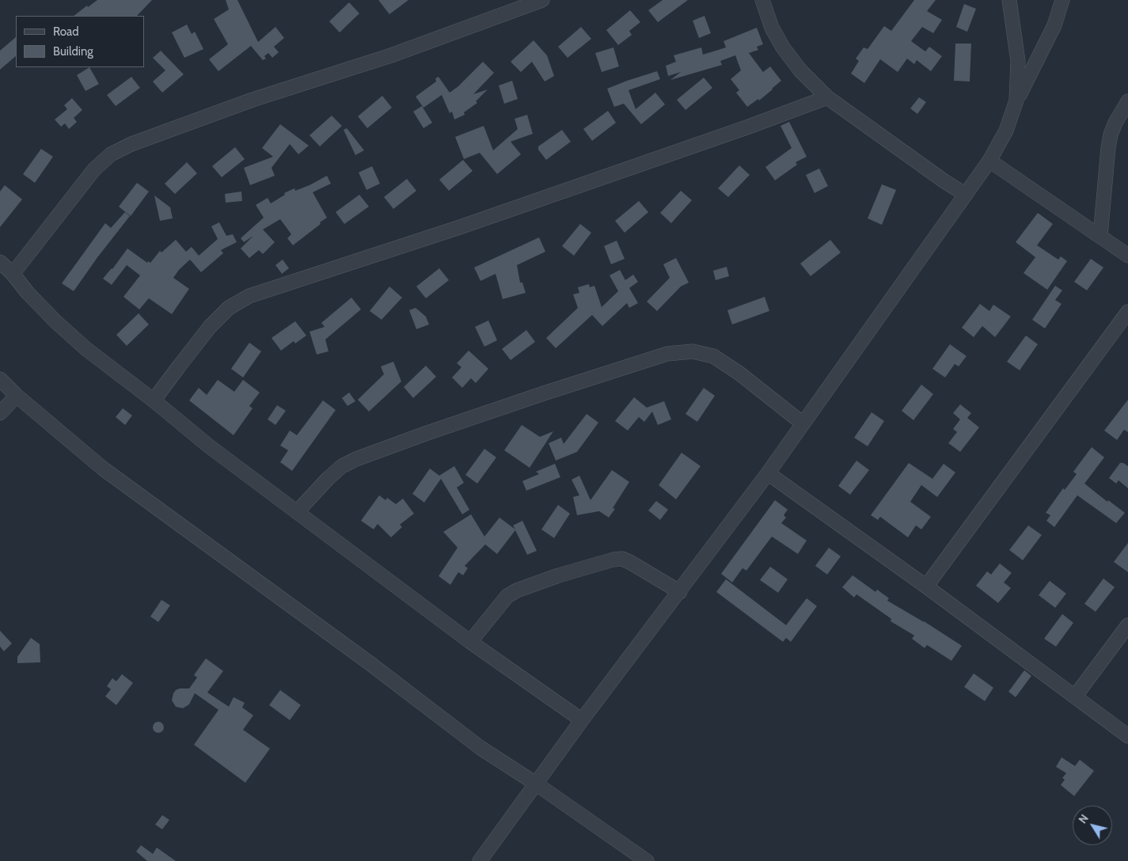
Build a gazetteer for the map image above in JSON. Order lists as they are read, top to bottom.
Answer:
{
  "legend": ["Road", "Building"],
  "north": "top left"
}
